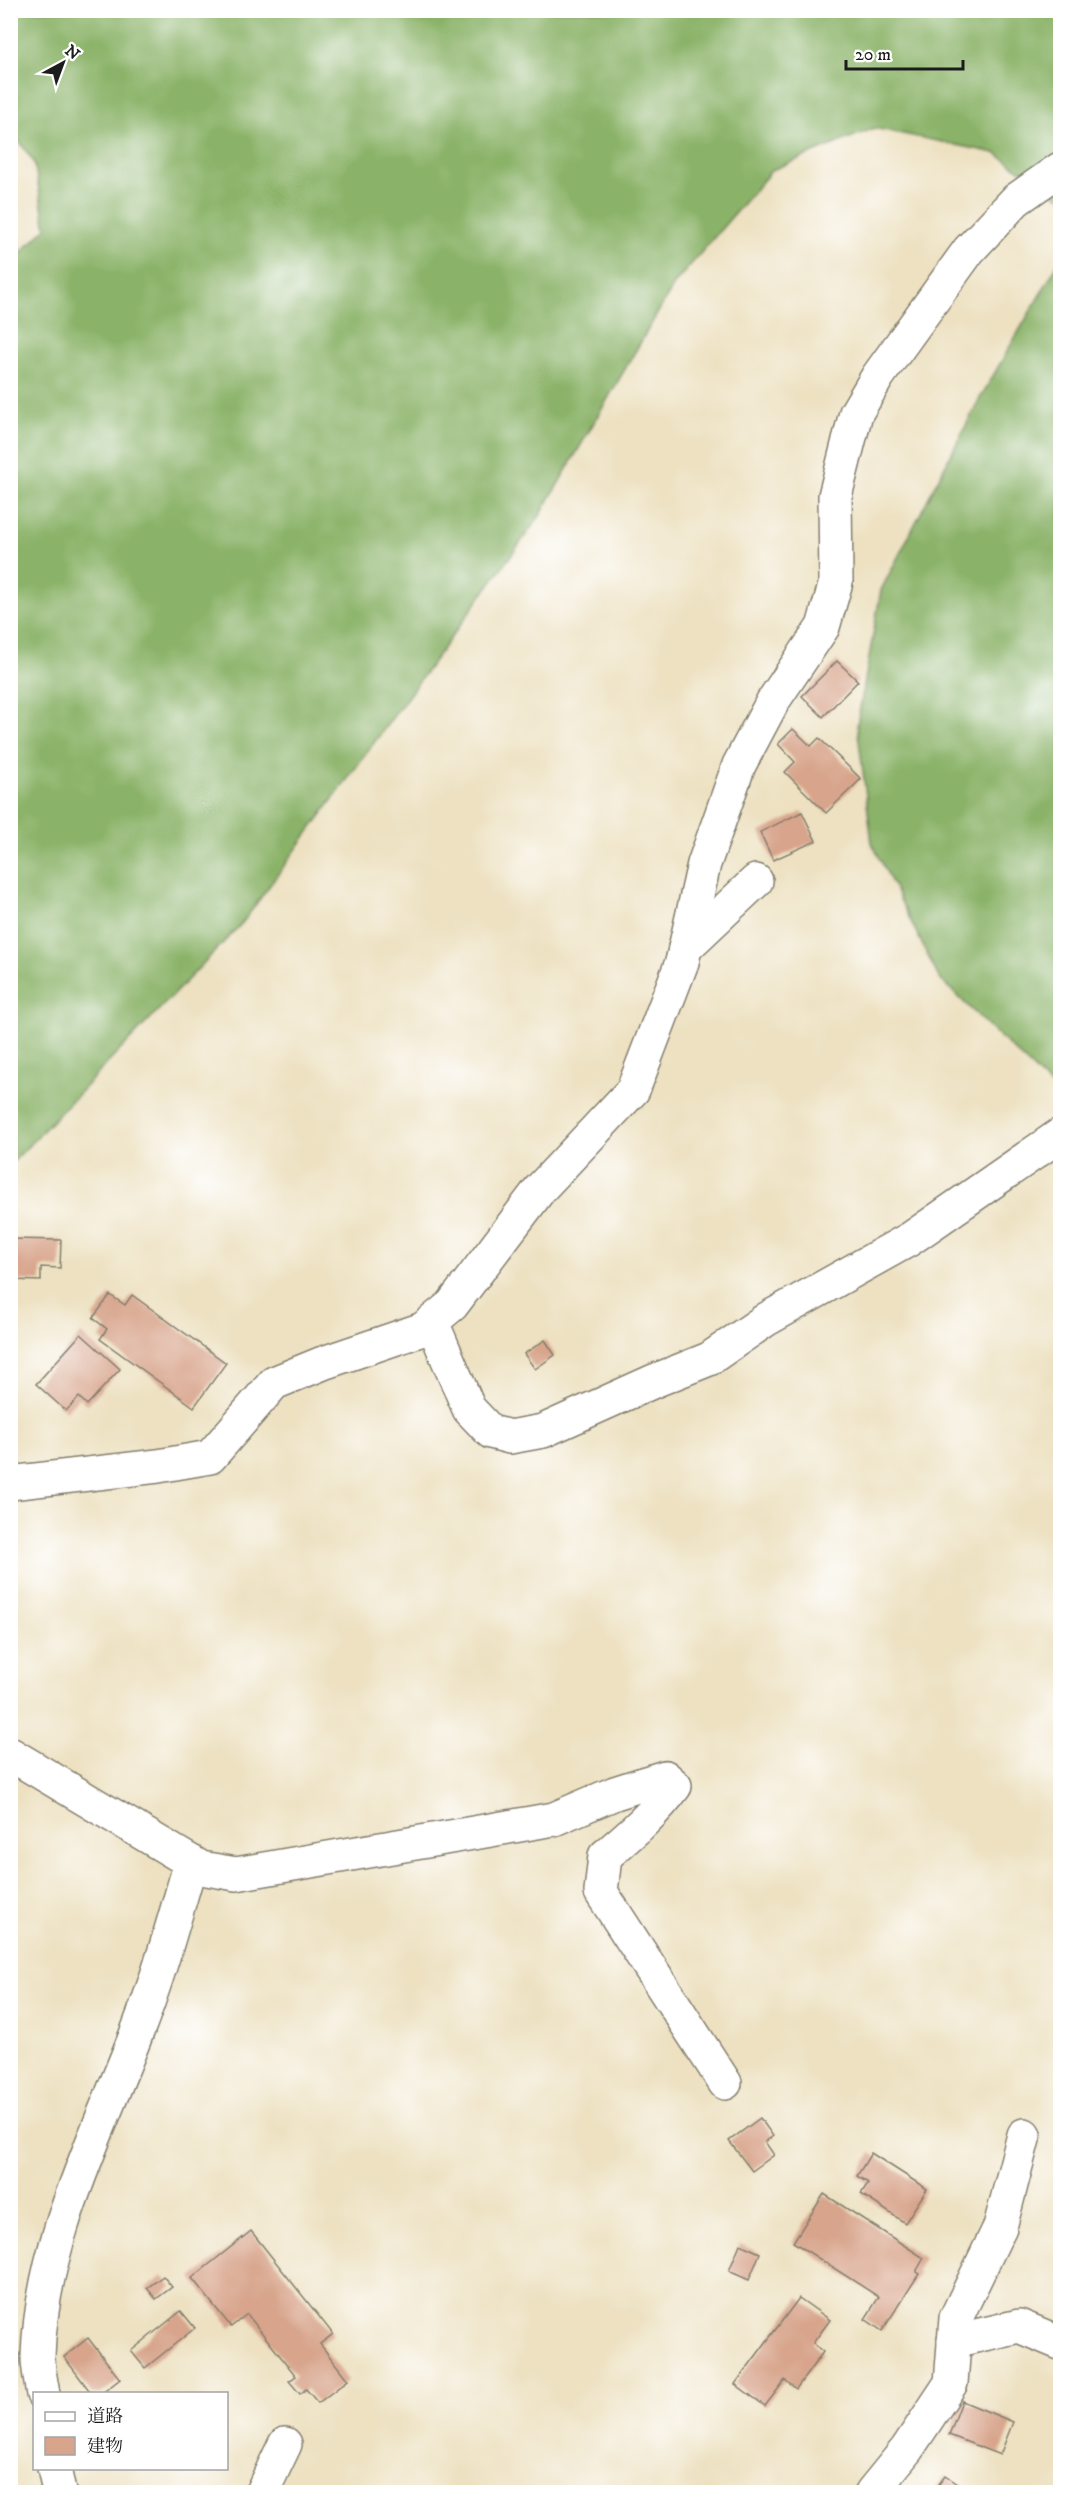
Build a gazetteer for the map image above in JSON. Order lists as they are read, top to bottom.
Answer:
{
  "legend": ["道路", "建物"],
  "scale_bar": "20 m",
  "north": "top right"
}
